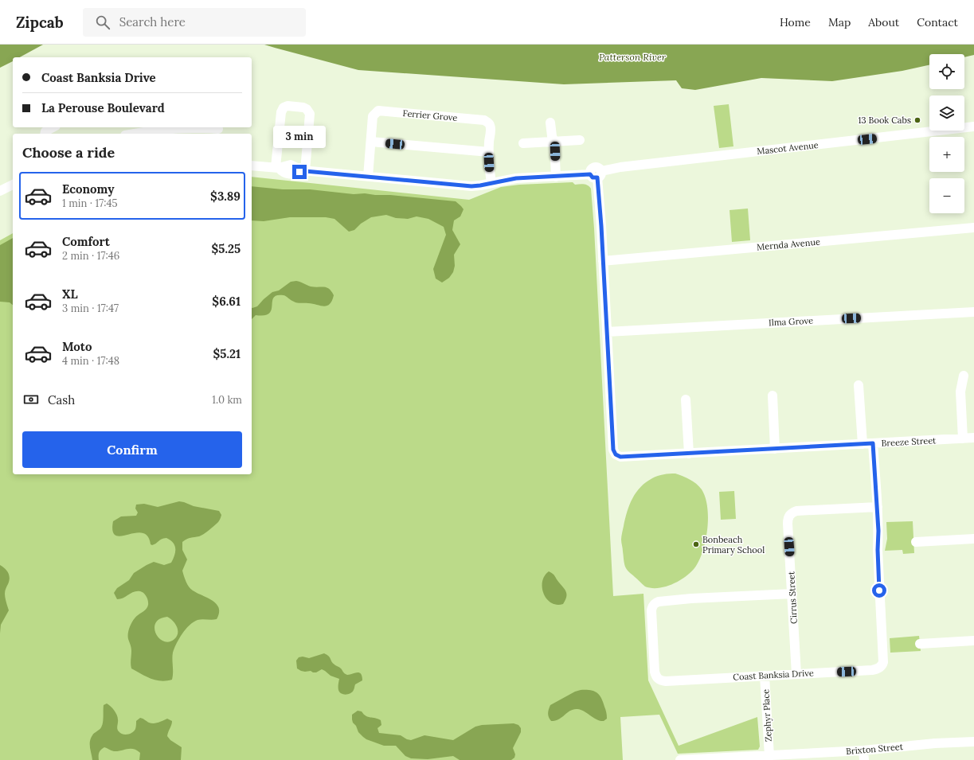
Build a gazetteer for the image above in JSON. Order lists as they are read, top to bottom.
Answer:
{
  "streets": {
    "street": [
      "Ferrier Grove",
      "Mascot Avenue",
      "Mernda Avenue",
      "Ilma Grove",
      "Breeze Street",
      "Cirrus Street",
      "Coast Banksia Drive",
      "Zephyr Place",
      "Brixton Street"
    ]
  },
  "crossings": [
    ["Ferrier Grove", "Mascot Avenue"],
    ["Ilma Grove", "Breeze Street"],
    ["Breeze Street", "Coast Banksia Drive"],
    ["Cirrus Street", "Coast Banksia Drive"],
    ["Coast Banksia Drive", "Zephyr Place"],
    ["Zephyr Place", "Brixton Street"]
  ],
  "water": ["Patterson River"],
  "places": ["13 Book Cabs", "Bonbeach Primary School"],
  "page": {
    "header": "Zipcab",
    "search": "Search here",
    "nav": [
      "Home",
      "Map",
      "About",
      "Contact"
    ],
    "map_buttons": ["+", "−"],
    "banner": ["Coast Banksia Drive", "La Perouse Boulevard"],
    "bubble": "3 min",
    "heading": "Choose a ride",
    "list": [
      {
        "name": "Economy",
        "note": "1 min · 17:45",
        "value": "$3.89"
      },
      {
        "name": "Comfort",
        "note": "2 min · 17:46",
        "value": "$5.25"
      },
      {
        "name": "XL",
        "note": "3 min · 17:47",
        "value": "$6.61"
      },
      {
        "name": "Moto",
        "note": "4 min · 17:48",
        "value": "$5.21"
      }
    ],
    "pay": ["Cash", "1.0 km"],
    "buttons": "Confirm"
  }
}
